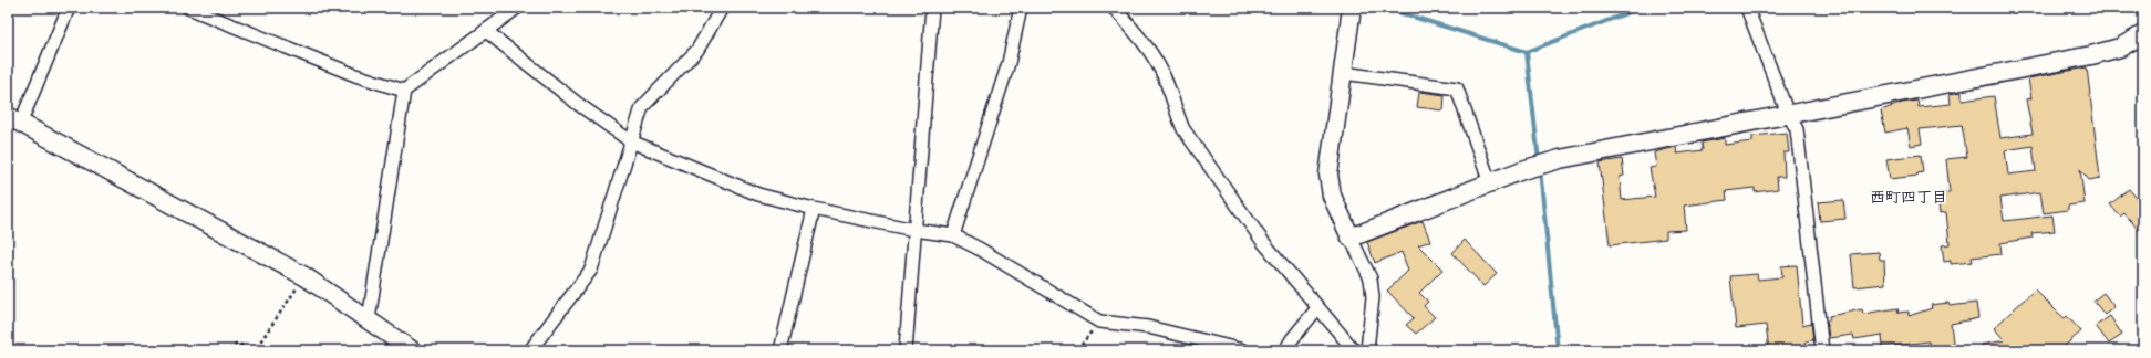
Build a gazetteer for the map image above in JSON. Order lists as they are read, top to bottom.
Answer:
{
  "districts": ["西町四丁目"]
}
